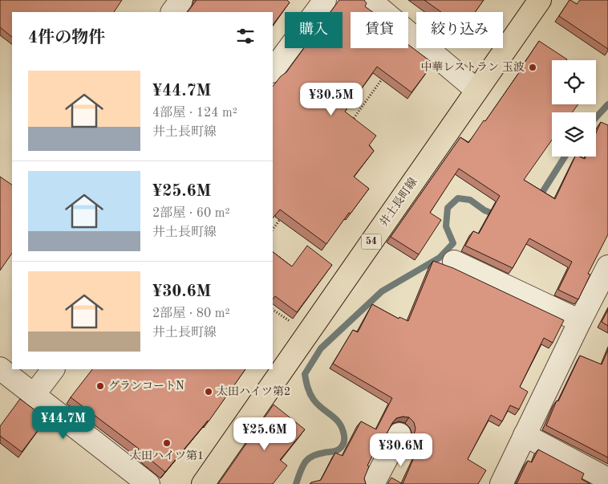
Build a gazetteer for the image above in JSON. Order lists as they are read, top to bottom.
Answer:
{
  "streets": {
    "main road": ["井土長町線", "54"]
  },
  "places": [
    "中華レストラン 玉波",
    "グランコートN",
    "太田ハイツ第2",
    "太田ハイツ第1"
  ],
  "page": {
    "chip": ["購入", "賃貸", "絞り込み"],
    "heading": "4件の物件",
    "list": [
      {
        "name": "¥44.7M",
        "note": "4部屋 · 124 m² · 井土長町線"
      },
      {
        "name": "¥25.6M",
        "note": "2部屋 · 60 m² · 井土長町線"
      },
      {
        "name": "¥30.6M",
        "note": "2部屋 · 80 m² · 井土長町線"
      }
    ],
    "price": [
      "¥30.5M",
      "¥44.7M",
      "¥25.6M",
      "¥30.6M"
    ]
  }
}
